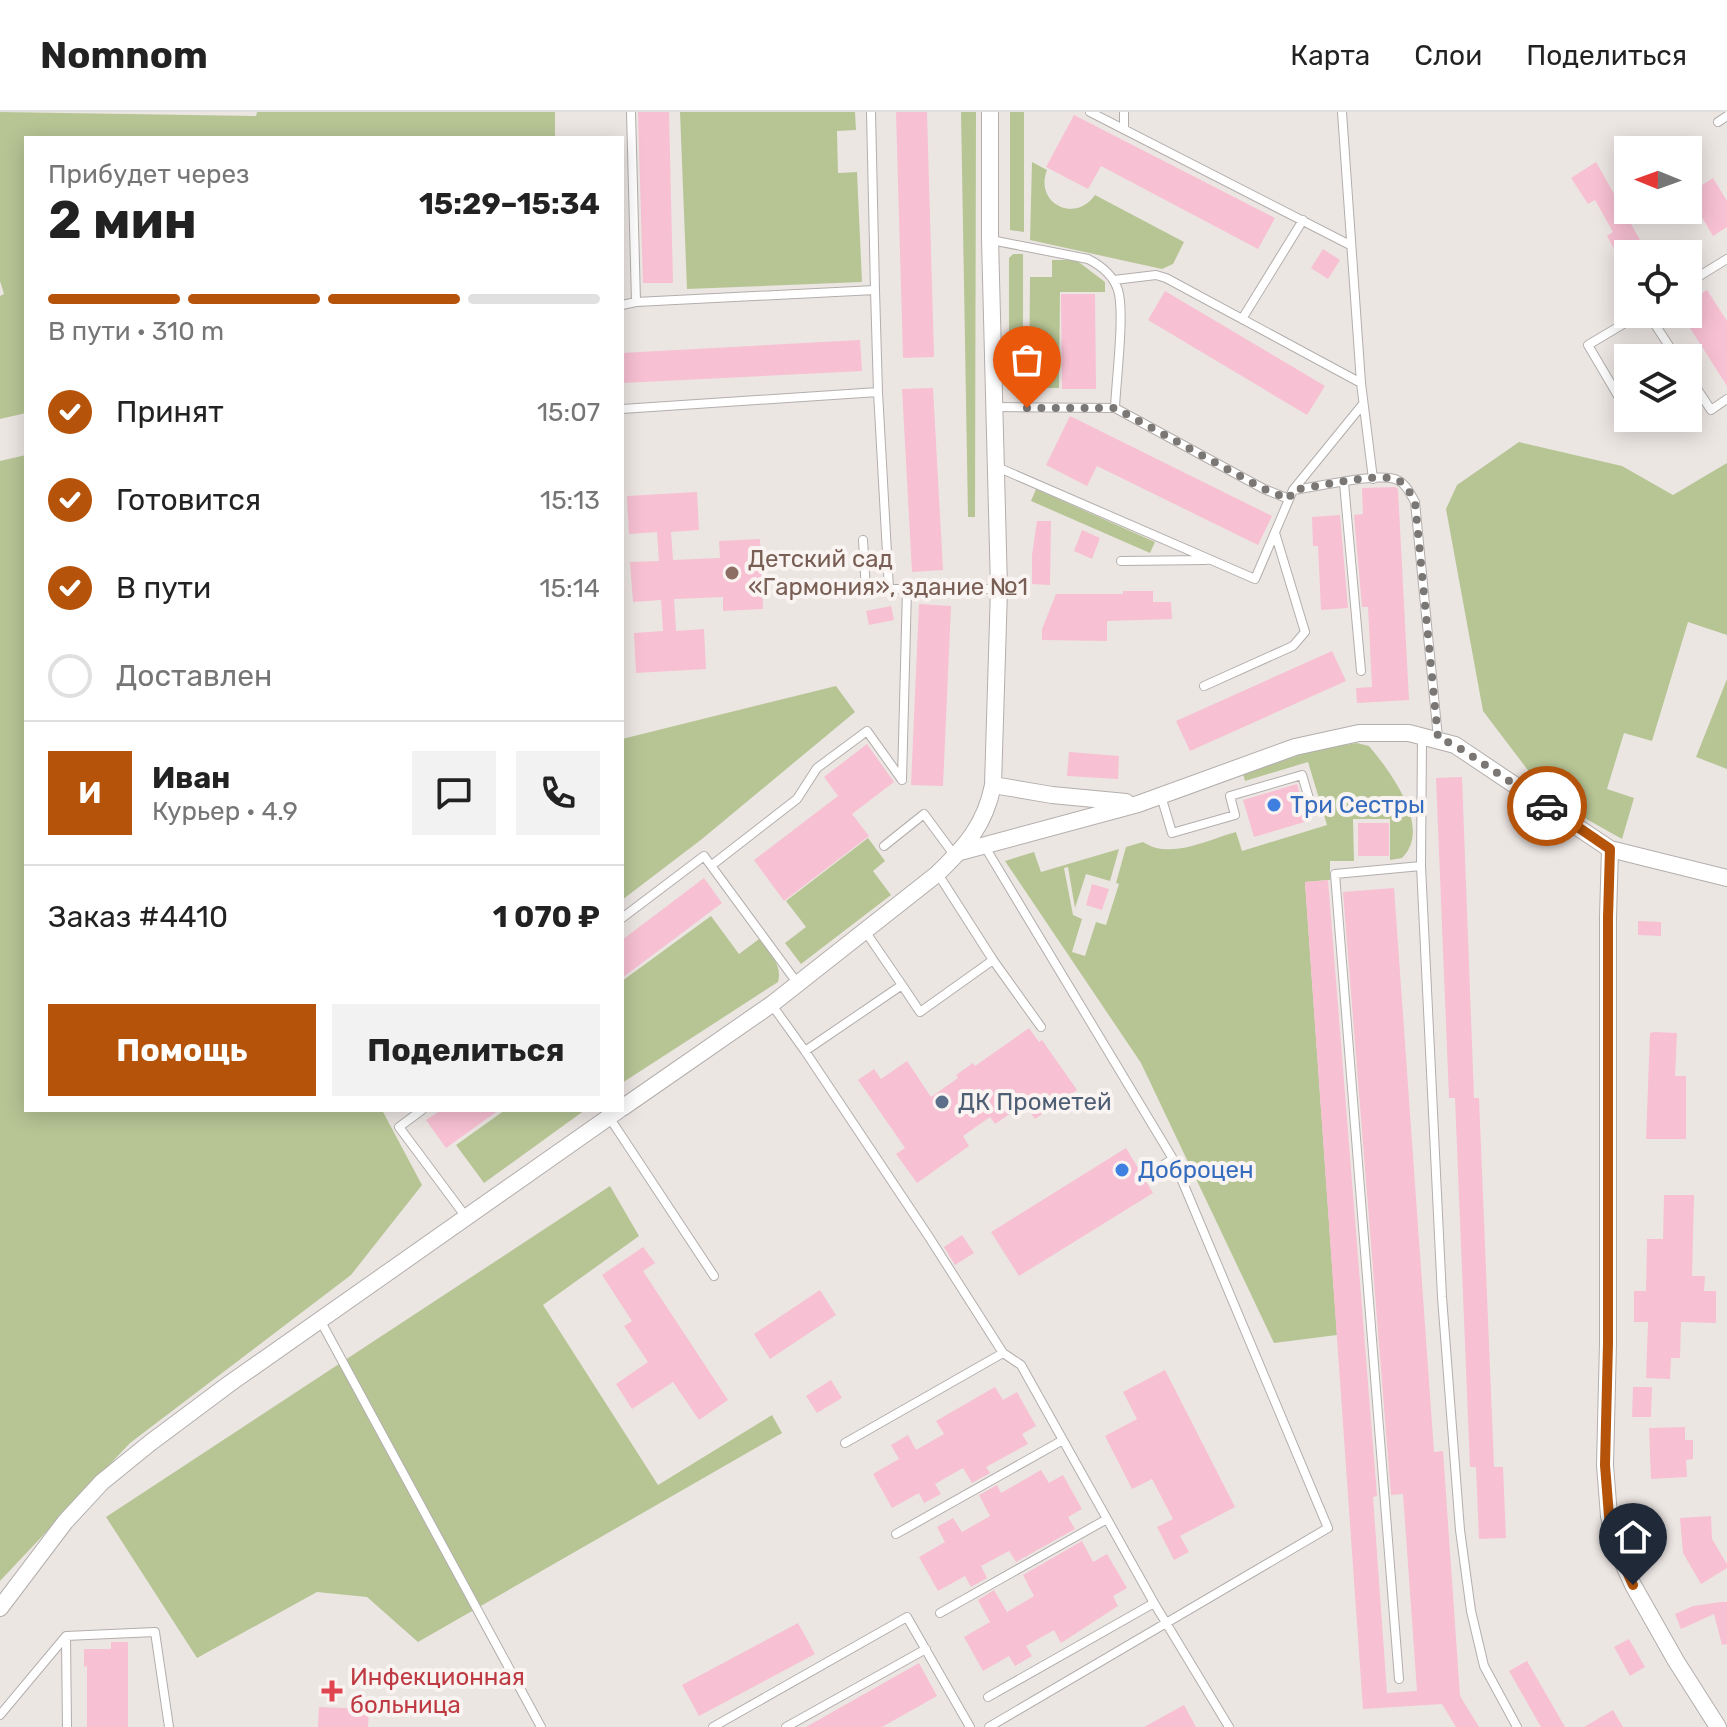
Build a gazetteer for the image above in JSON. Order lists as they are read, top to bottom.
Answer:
{
  "places": {
    "other": [
      "Детский сад «Гармония», здание №1",
      "Три Сестры",
      "ДК Прометей",
      "Доброцен"
    ],
    "health": ["Инфекционная больница"]
  },
  "north": "left",
  "page": {
    "header": "Nomnom",
    "nav": ["Карта", "Слои", "Поделиться"],
    "heading": ["2 мин", "Прибудет через", "15:29–15:34"],
    "panel": [
      "Иван",
      "Курьер · 4.9",
      "Заказ #4410",
      "1 070 ₽"
    ],
    "bar": "В пути · 310 m",
    "list": [
      ["Принят", "15:07"],
      ["Готовится", "15:13"],
      ["В пути", "15:14"],
      "Доставлен"
    ],
    "round": "И",
    "buttons": ["Помощь", "Поделиться"]
  }
}
